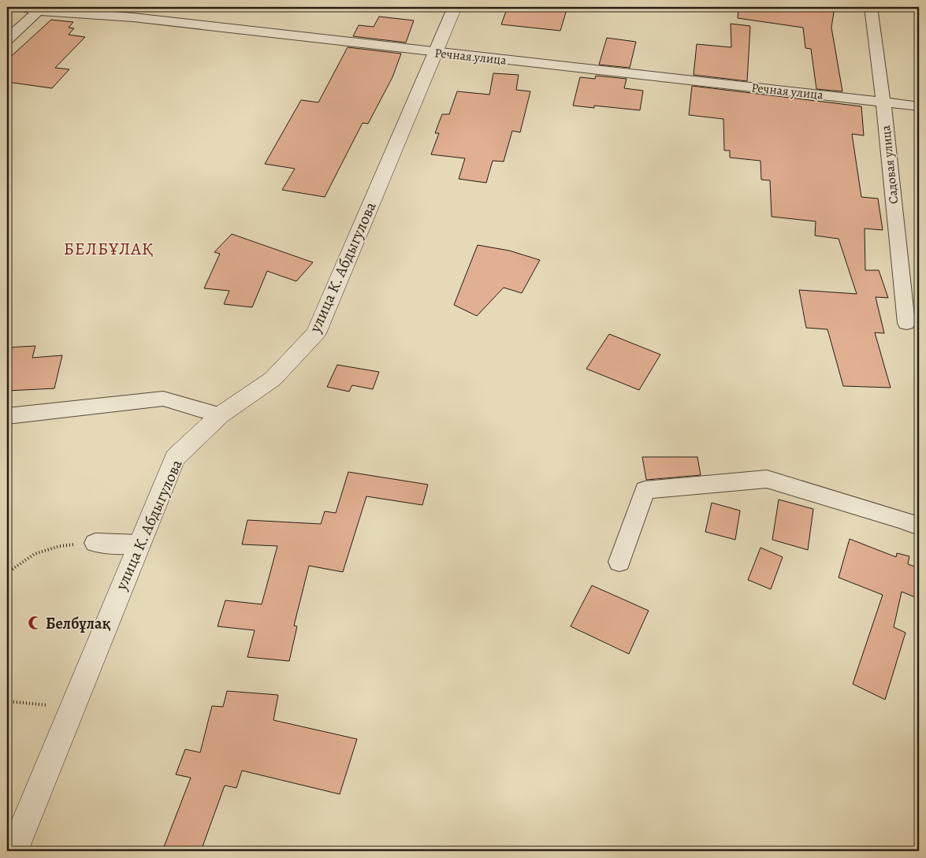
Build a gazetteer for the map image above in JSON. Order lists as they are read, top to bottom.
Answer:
{
  "streets": {
    "street": ["Речная улица", "Садовая улица", "улица К. Абдыгулова"]
  },
  "crossings": [
    ["Речная улица", "Садовая улица"],
    ["Речная улица", "улица К. Абдыгулова"]
  ],
  "districts": ["БЕЛБҰЛАҚ"],
  "places": {
    "mosque": ["Белбұлақ"]
  }
}
